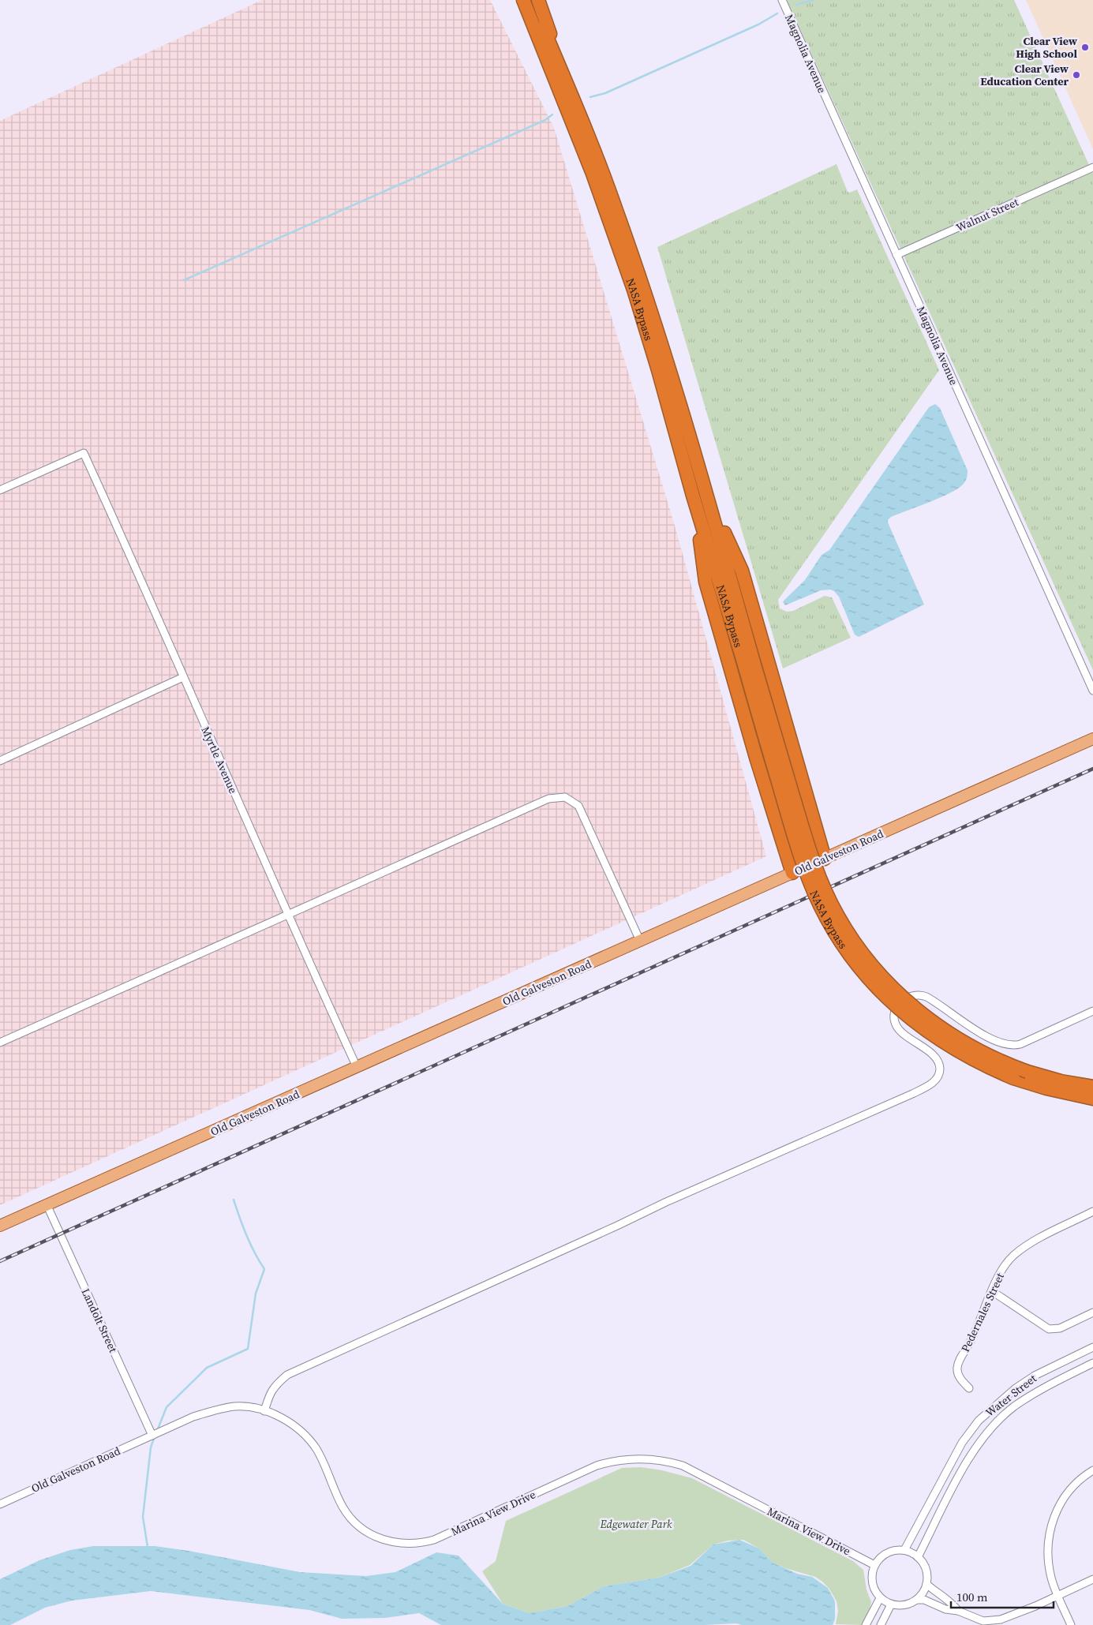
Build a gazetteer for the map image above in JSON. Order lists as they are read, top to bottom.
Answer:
{
  "streets": {
    "highway": ["NASA Bypass"],
    "main road": ["Old Galveston Road"],
    "street": [
      "Magnolia Avenue",
      "Walnut Street",
      "Myrtle Avenue",
      "Pedernales Street",
      "Landolt Street",
      "Water Street",
      "Marina View Drive"
    ]
  },
  "crossings": [
    ["Magnolia Avenue", "Walnut Street"],
    ["Myrtle Avenue", "Old Galveston Road"],
    ["Old Galveston Road", "Landolt Street"],
    ["Old Galveston Road", "Marina View Drive"],
    ["Landolt Street", "Marina View Drive"],
    ["Water Street", "Marina View Drive"]
  ],
  "parks": ["Edgewater Park"],
  "places": ["Clear View High School", "Clear View Education Center"],
  "scale_bar": "100 m"
}
